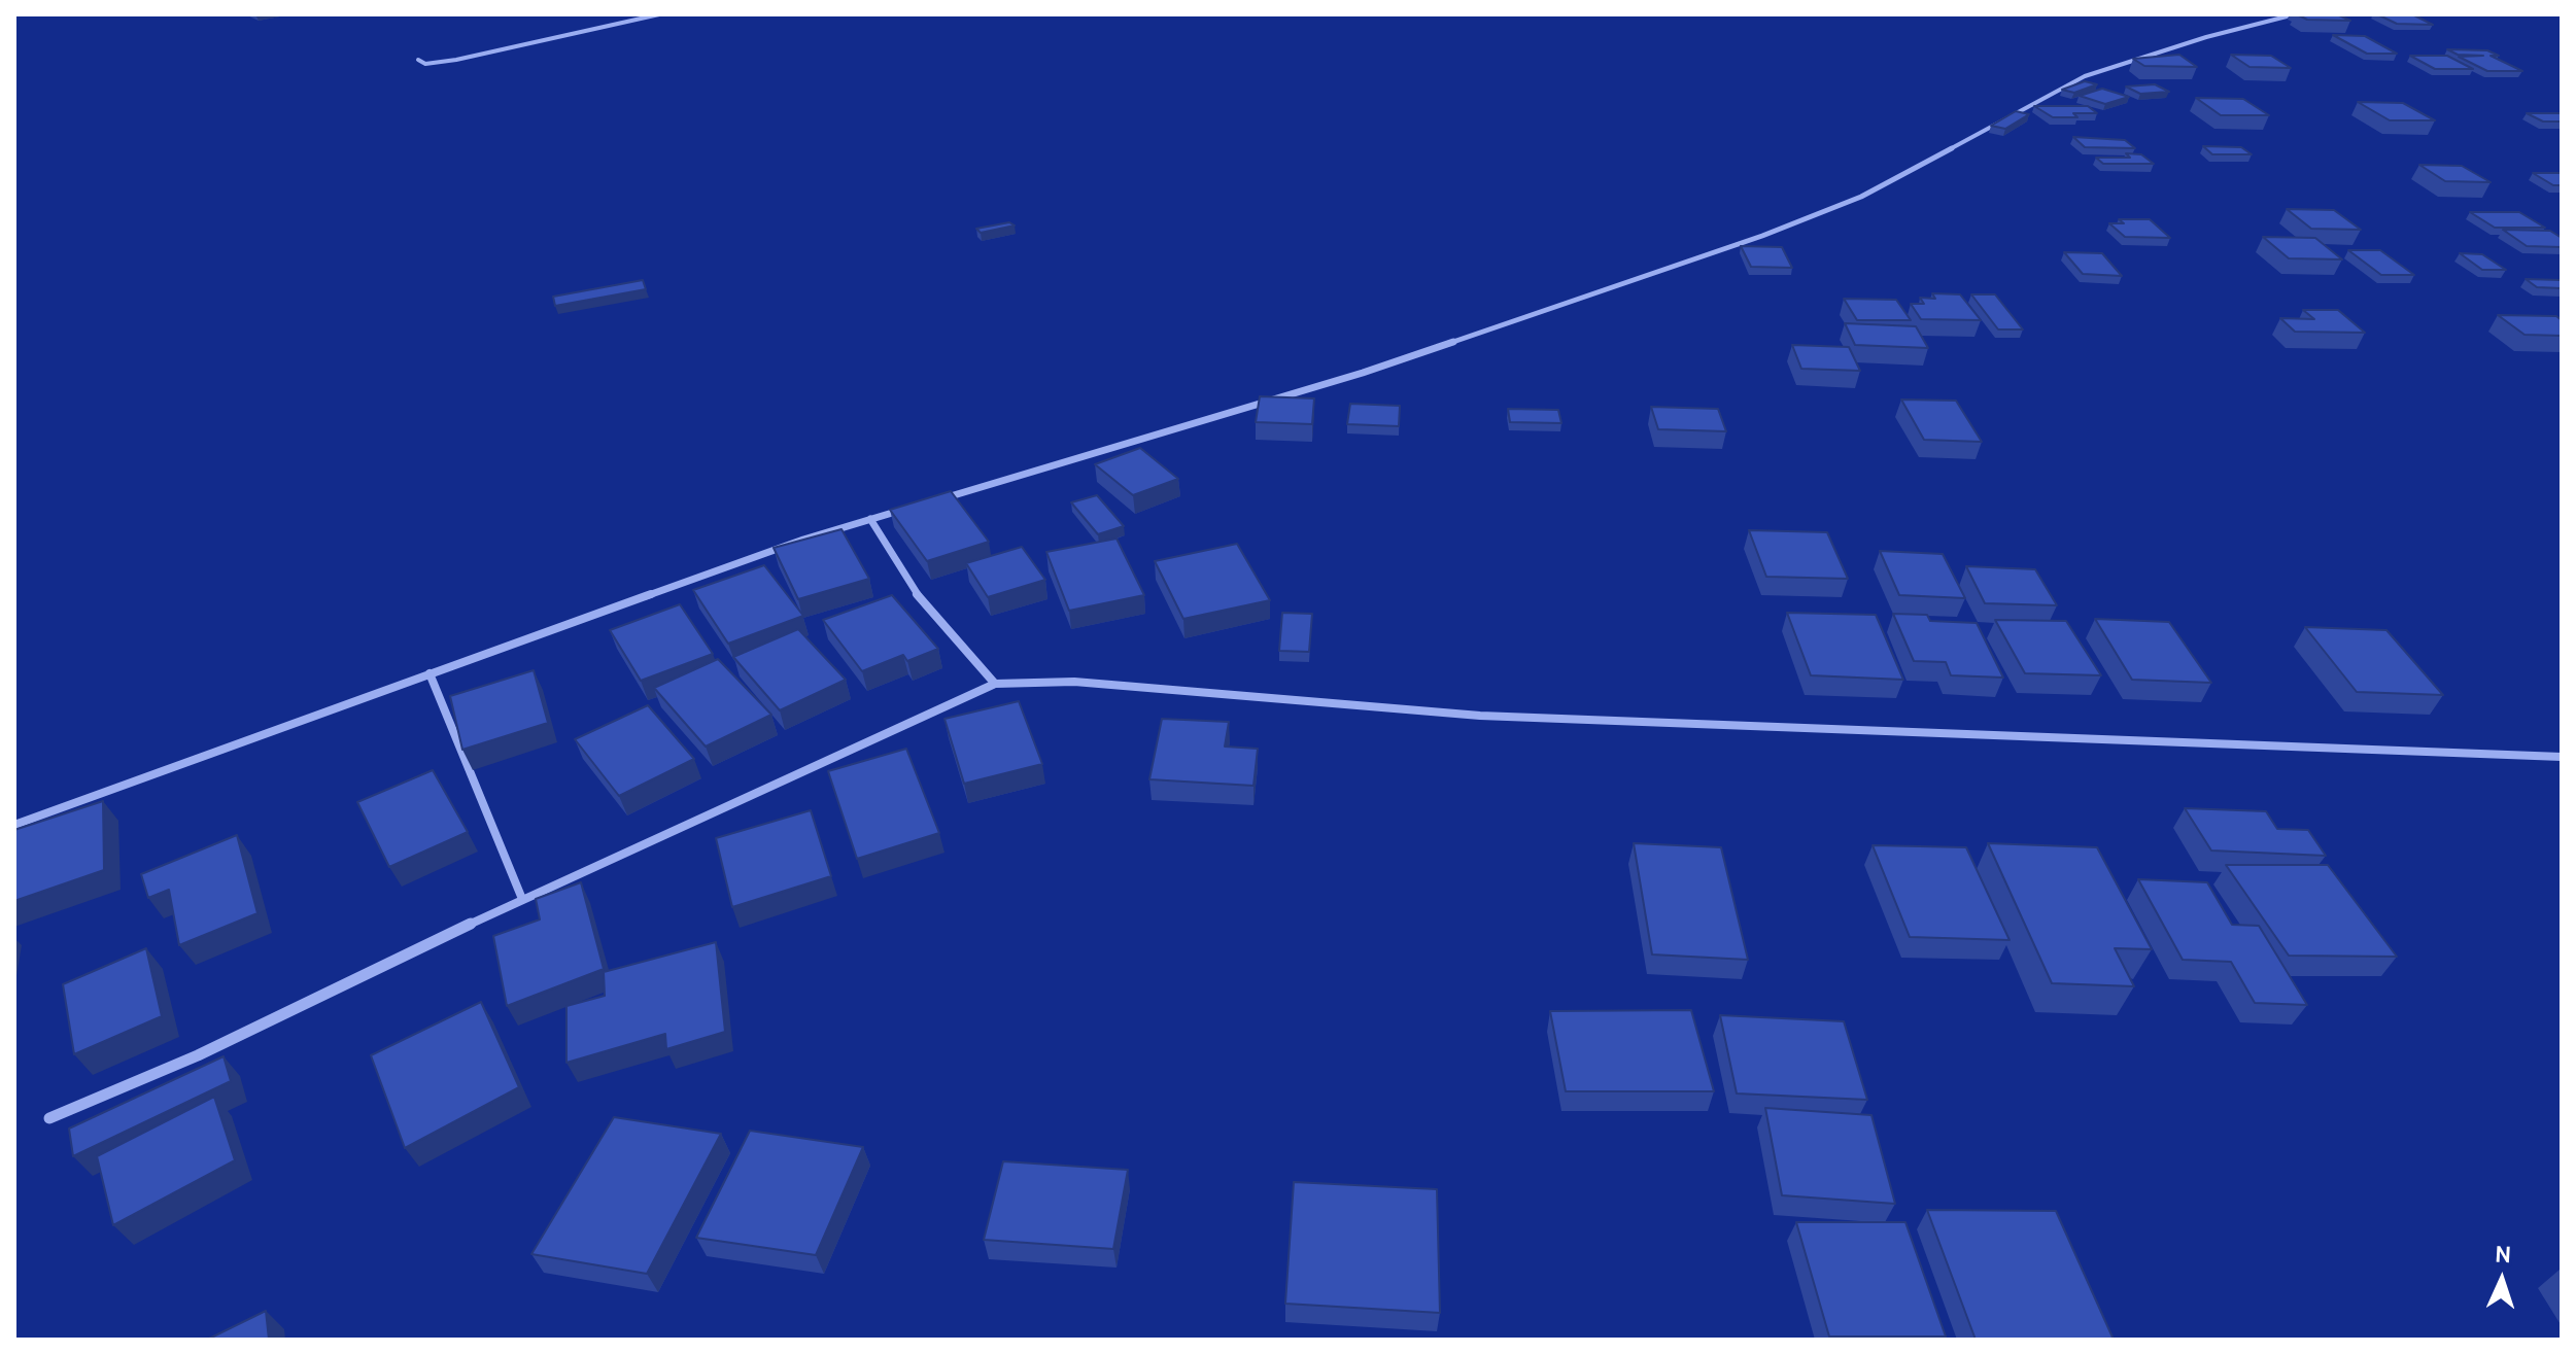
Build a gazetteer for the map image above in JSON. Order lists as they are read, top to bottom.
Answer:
{
  "north": "top"
}
